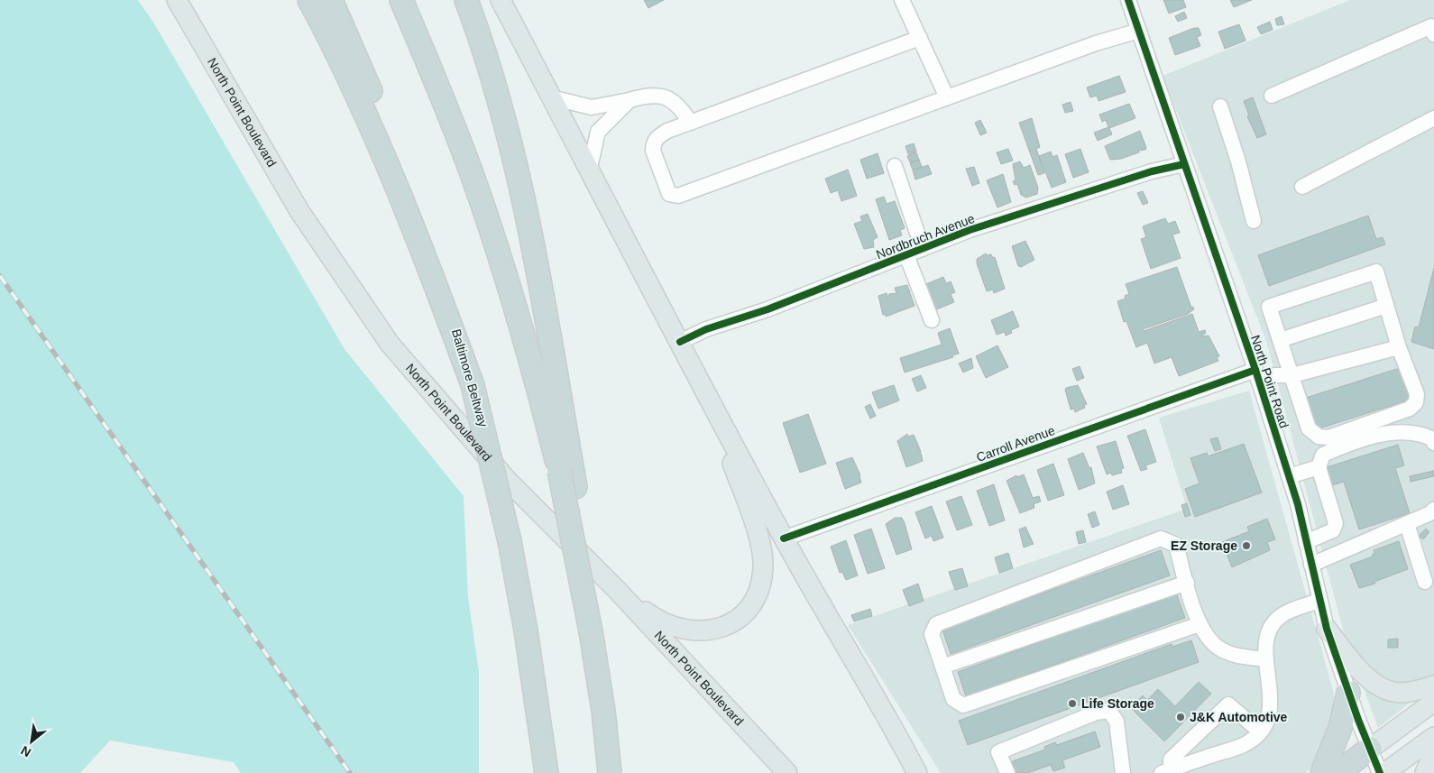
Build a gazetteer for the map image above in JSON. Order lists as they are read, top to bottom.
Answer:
{
  "streets": {
    "highway": ["Baltimore Beltway"],
    "main road": ["North Point Boulevard"],
    "street": ["Nordbruch Avenue", "North Point Road", "Carroll Avenue"]
  },
  "crossings": [
    ["Nordbruch Avenue", "North Point Road"],
    ["North Point Road", "Carroll Avenue"]
  ],
  "places": ["EZ Storage", "Life Storage", "J&K Automotive"],
  "north": "bottom left"
}
